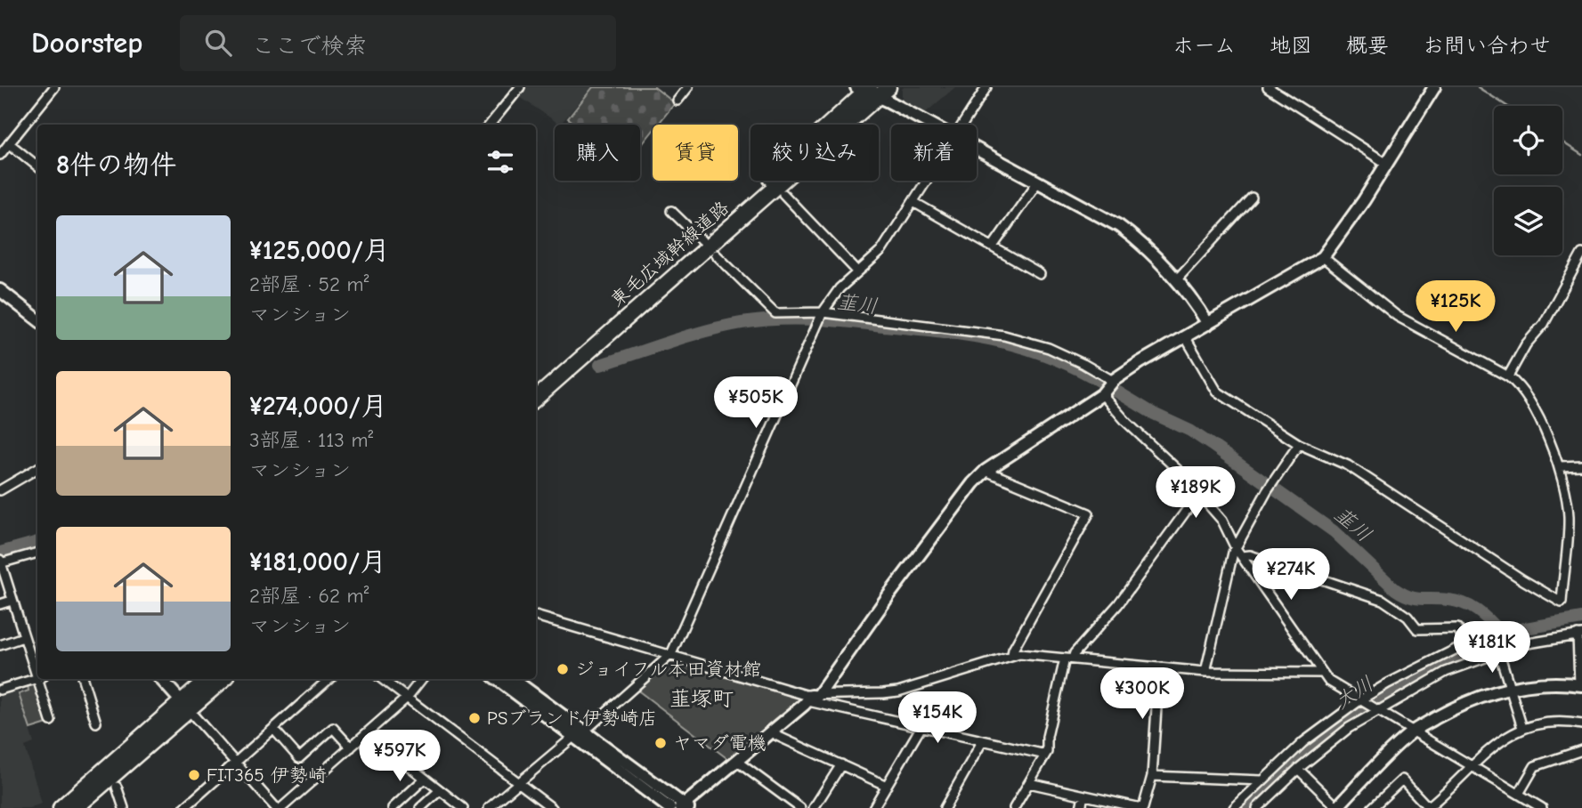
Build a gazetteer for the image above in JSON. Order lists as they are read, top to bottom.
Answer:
{
  "streets": {
    "highway": ["東毛広域幹線道路"]
  },
  "districts": ["韮塚町"],
  "water": ["韮川", "大川"],
  "places": [
    "ジョイフル本田資材館",
    "PSブランド伊勢崎店",
    "ヤマダ電機",
    "FIT365 伊勢崎"
  ],
  "page": {
    "header": "Doorstep",
    "search": "ここで検索",
    "nav": [
      "ホーム",
      "地図",
      "概要",
      "お問い合わせ"
    ],
    "chip": [
      "購入",
      "賃貸",
      "絞り込み",
      "新着"
    ],
    "heading": "8件の物件",
    "list": [
      {
        "name": "¥125,000/月",
        "note": "2部屋 · 52 m² · マンション"
      },
      {
        "name": "¥274,000/月",
        "note": "3部屋 · 113 m² · マンション"
      },
      {
        "name": "¥181,000/月",
        "note": "2部屋 · 62 m² · マンション"
      }
    ],
    "price": [
      "¥125K",
      "¥505K",
      "¥189K",
      "¥274K",
      "¥181K",
      "¥300K",
      "¥154K",
      "¥597K"
    ]
  }
}
